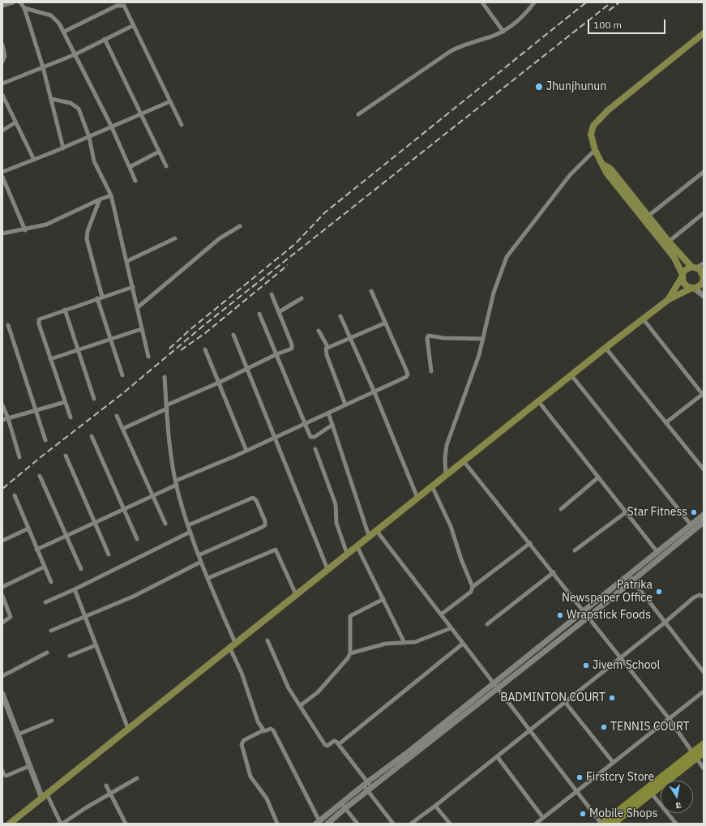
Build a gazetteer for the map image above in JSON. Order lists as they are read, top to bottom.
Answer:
{
  "places": [
    "Jhunjhunun",
    "Star Fitness",
    "Patrika Newspaper Office",
    "Wrapstick Foods",
    "Jivem School",
    "BADMINTON COURT",
    "TENNIS COURT",
    "Firstcry Store",
    "Mobile Shops"
  ],
  "scale_bar": "100 m",
  "north": "bottom"
}
